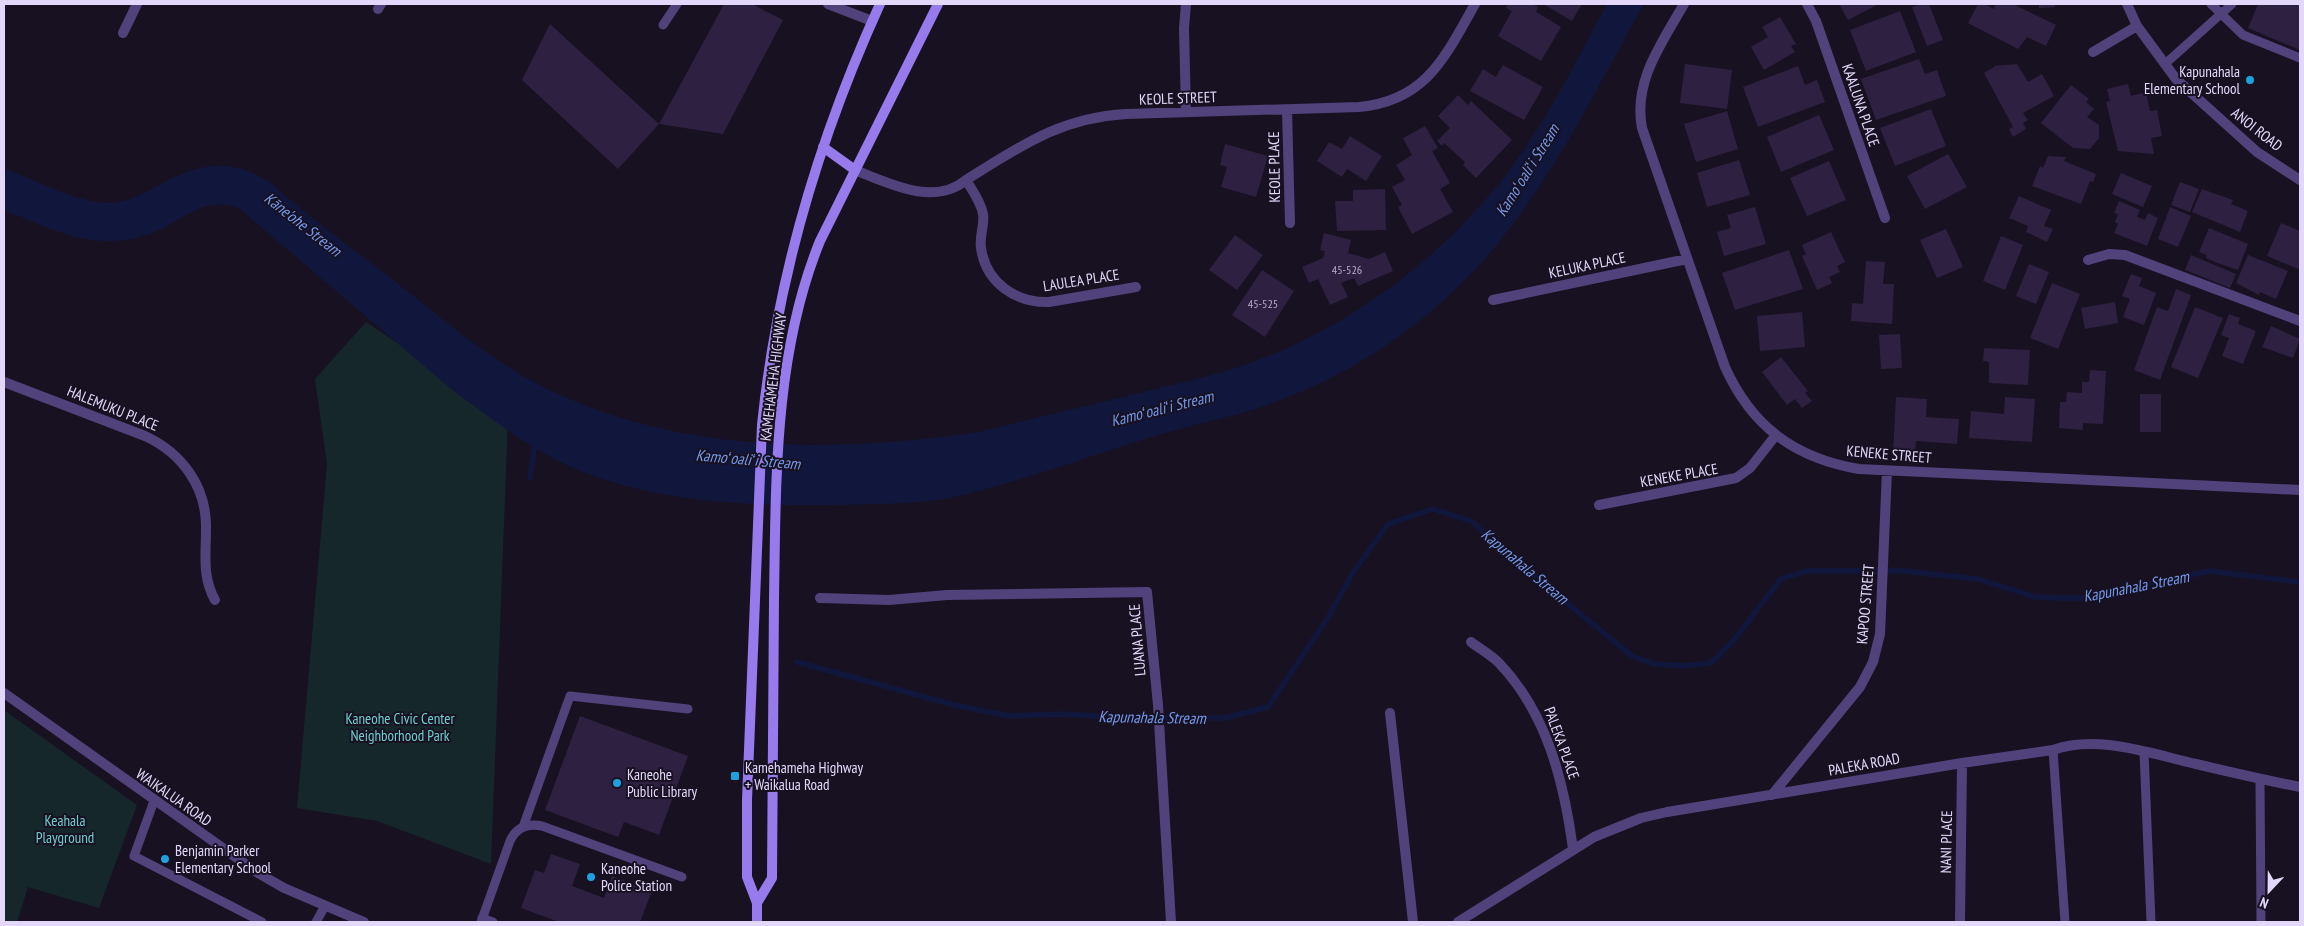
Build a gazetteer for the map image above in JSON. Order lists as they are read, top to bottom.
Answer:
{
  "streets": {
    "main road": ["KAMEHAMEHA HIGHWAY"],
    "street": [
      "KEOLE STREET",
      "KAALUNA PLACE",
      "ANOI ROAD",
      "KEOLE PLACE",
      "KELUKA PLACE",
      "LAULEA PLACE",
      "HALEMUKU PLACE",
      "KENEKE STREET",
      "KENEKE PLACE",
      "KAPOO STREET",
      "LUANA PLACE",
      "PALEKA PLACE",
      "PALEKA ROAD",
      "WAIKALUA ROAD",
      "NANI PLACE"
    ]
  },
  "crossings": [
    ["KEOLE STREET", "KEOLE PLACE"],
    ["KEOLE STREET", "LAULEA PLACE"],
    ["KEOLE STREET", "KAMEHAMEHA HIGHWAY"],
    ["KELUKA PLACE", "KENEKE STREET"],
    ["KENEKE STREET", "KENEKE PLACE"],
    ["KENEKE STREET", "KAPOO STREET"],
    ["KAPOO STREET", "PALEKA ROAD"],
    ["PALEKA PLACE", "PALEKA ROAD"],
    ["PALEKA ROAD", "NANI PLACE"]
  ],
  "water": ["Kamoʻoaliʻi Stream", "Kāne'ohe Stream", "Kapunahala Stream"],
  "parks": ["Kaneohe Civic Center Neighborhood Park", "Keahala Playground"],
  "places": {
    "other": [
      "Kapunahala Elementary School",
      "Kaneohe Public Library",
      "Benjamin Parker Elementary School",
      "Kaneohe Police Station"
    ],
    "transit": ["Kamehameha Highway + Waikalua Road"]
  },
  "house_numbers": ["45-526", "45-525"],
  "north": "bottom"
}
